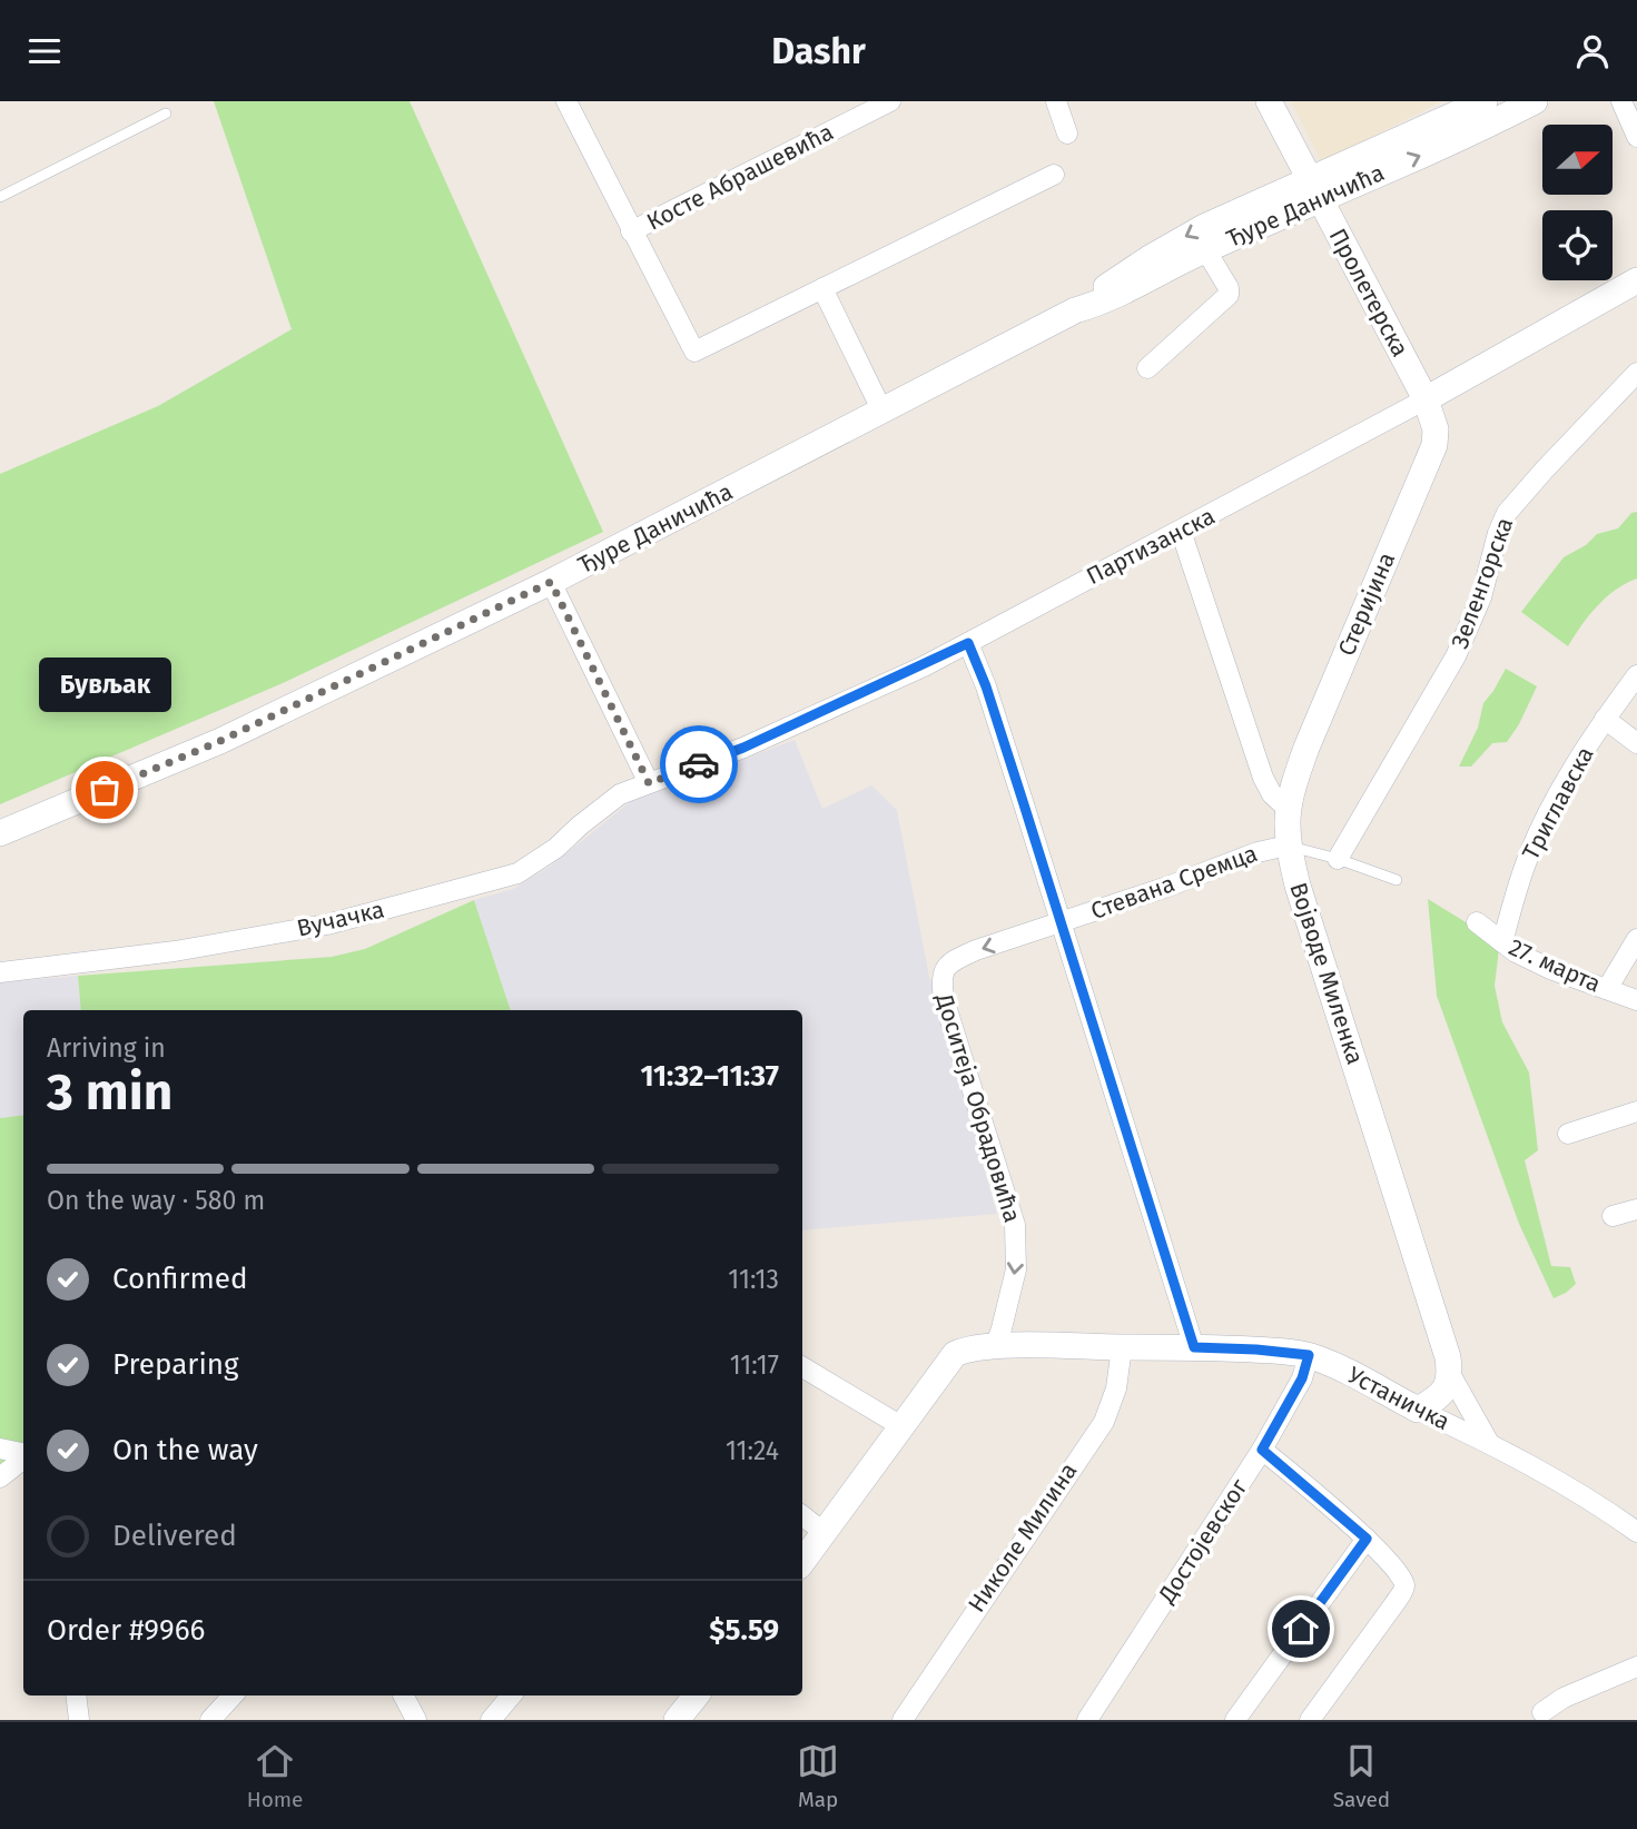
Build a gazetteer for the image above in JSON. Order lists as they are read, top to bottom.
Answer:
{
  "streets": {
    "street": [
      "Косте Абрашевића",
      "Ђуре Даничића",
      "Пролетерска",
      "Партизанска",
      "Зеленгорска",
      "Стеријина",
      "Триглавска",
      "Стевана Сремца",
      "Вучачка",
      "27. марта",
      "Војводе Миленка",
      "Доситеја Обрадовића",
      "Устаничка",
      "Николе Милина",
      "Достојевског"
    ]
  },
  "crossings": [
    ["Ђуре Даничића", "Пролетерска"],
    ["Пролетерска", "Партизанска"],
    ["Пролетерска", "Стеријина"],
    ["Партизанска", "Стеријина"],
    ["Партизанска", "Вучачка"],
    ["Стеријина", "Војводе Миленка"],
    ["Триглавска", "27. марта"],
    ["Стевана Сремца", "Војводе Миленка"],
    ["Стевана Сремца", "Доситеја Обрадовића"],
    ["Доситеја Обрадовића", "Устаничка"],
    ["Устаничка", "Николе Милина"],
    ["Устаничка", "Достојевског"]
  ],
  "one_way": ["Доситеја Обрадовића"],
  "places": ["Бувљак"],
  "north": "right",
  "page": {
    "header": "Dashr",
    "bubble": "Бувљак",
    "heading": ["3 min", "Arriving in", "11:32–11:37"],
    "panel": ["Order #9966", "$5.59"],
    "bar": "On the way · 580 m",
    "list": [
      ["Confirmed", "11:13"],
      ["Preparing", "11:17"],
      ["On the way", "11:24"],
      "Delivered"
    ],
    "tabs": ["Home", "Map", "Saved"]
  }
}
